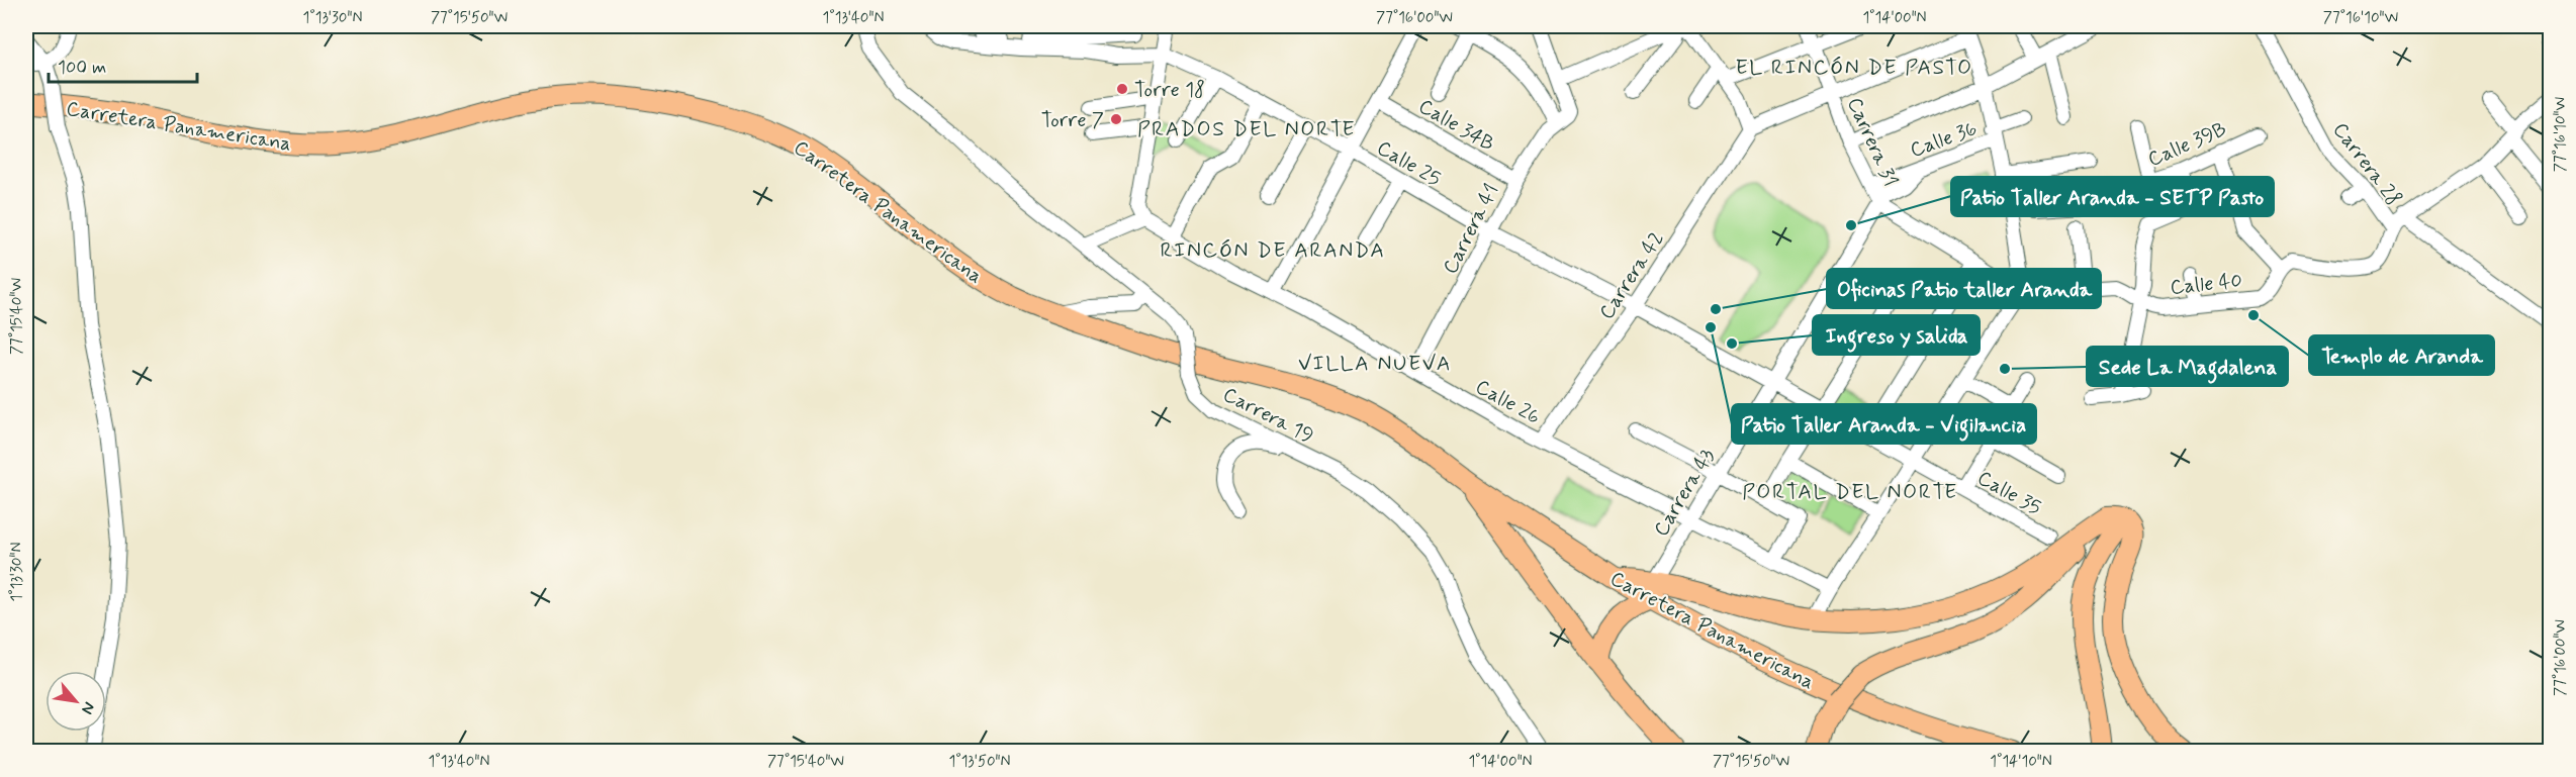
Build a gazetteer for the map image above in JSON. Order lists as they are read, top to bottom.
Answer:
{
  "streets": {
    "highway": ["Carretera Panamericana"],
    "street": [
      "Calle 34B",
      "Calle 36",
      "Carrera 31",
      "Calle 39B",
      "Calle 25",
      "Carrera 28",
      "Carrera 41",
      "Carrera 42",
      "Calle 40",
      "Calle 26",
      "Carrera 19",
      "Carrera 43",
      "Calle 35"
    ]
  },
  "crossings": [
    ["Calle 34B", "Carrera 41"],
    ["Carretera Panamericana", "Carrera 43"],
    ["Calle 36", "Carrera 31"],
    ["Calle 36", "Carrera 43"],
    ["Carrera 31", "Carrera 43"],
    ["Calle 25", "Carrera 41"],
    ["Calle 25", "Carrera 42"],
    ["Calle 25", "Calle 35"],
    ["Carrera 41", "Calle 26"],
    ["Carrera 42", "Calle 26"],
    ["Carrera 42", "Calle 35"],
    ["Calle 26", "Carrera 43"],
    ["Carrera 43", "Calle 35"]
  ],
  "districts": [
    "EL RINCÓN DE PASTO",
    "PRADOS DEL NORTE",
    "RINCÓN DE ARANDA",
    "VILLA NUEVA",
    "PORTAL DEL NORTE"
  ],
  "places": [
    "Torre 18",
    "Torre 7",
    "Patio Taller Aranda - SETP Pasto",
    "Oficinas Patio taller Aranda",
    "Templo de Aranda",
    "Patio Taller Aranda - Vigilancia",
    "Ingreso y salida",
    "Sede La Magdalena"
  ],
  "scale_bar": "100 m",
  "north": "bottom right",
  "coordinates": [
    "1°13'30\"N",
    "77°15'50\"W",
    "1°13'40\"N",
    "77°16'00\"W",
    "1°14'00\"N",
    "77°16'10\"W",
    "77°15'40\"W",
    "1°13'50\"N",
    "1°14'10\"N"
  ]
}
